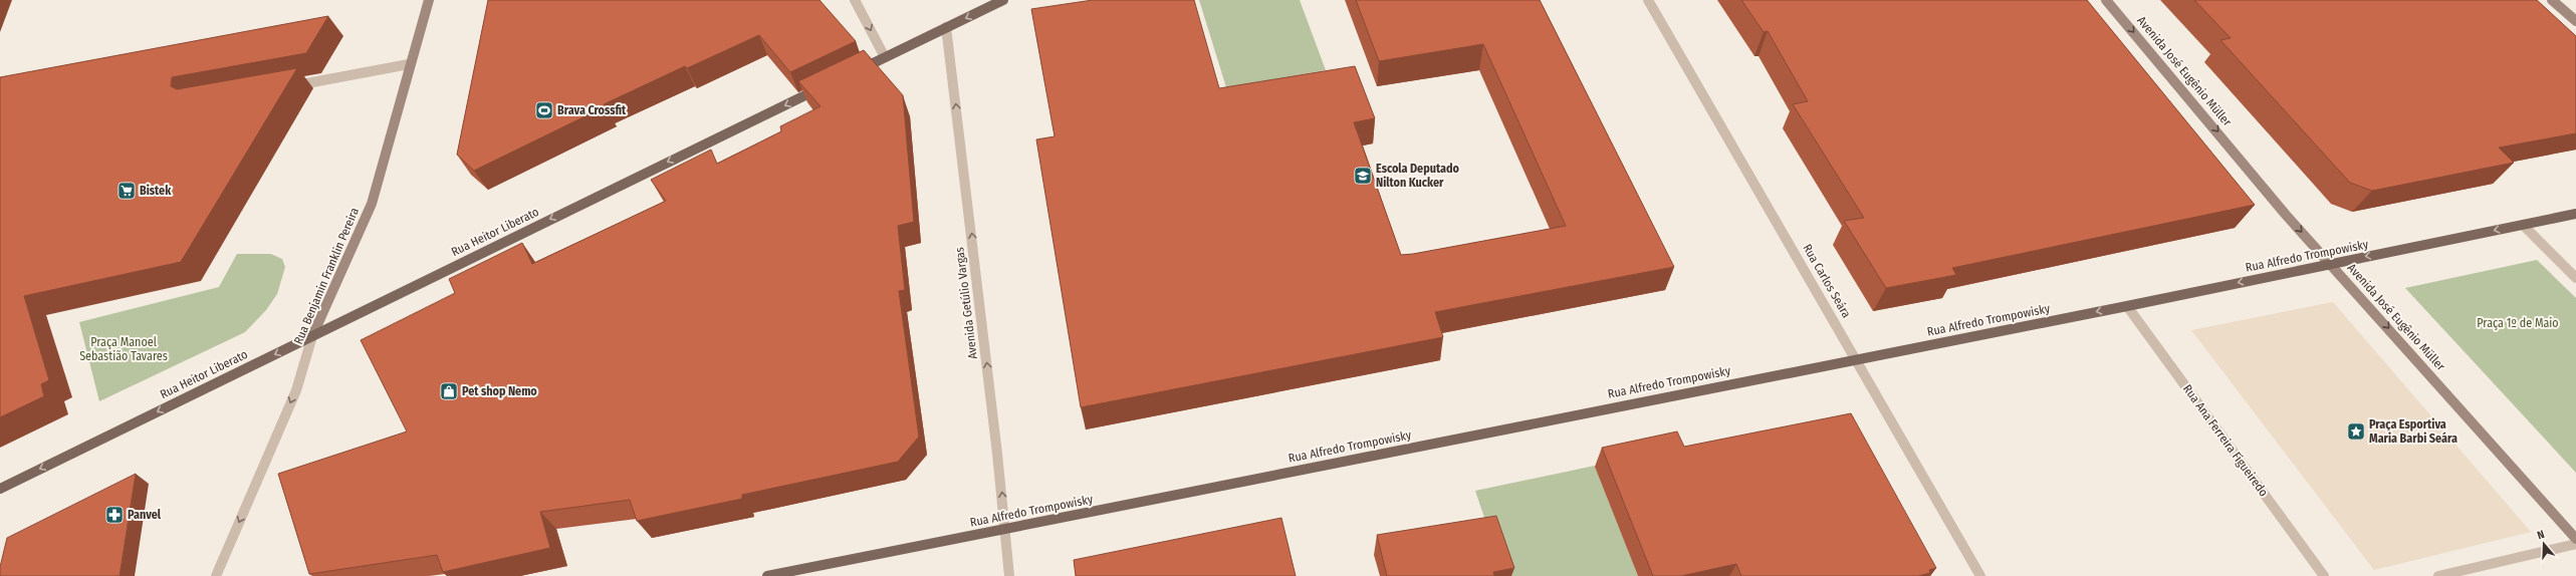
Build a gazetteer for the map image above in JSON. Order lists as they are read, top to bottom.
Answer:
{
  "streets": {
    "main road": [
      "Avenida José Eugênio Müller",
      "Rua Heitor Liberato",
      "Rua Alfredo Trompowisky",
      "Rua Benjamin Franklin Pereira"
    ],
    "street": ["Rua Carlos Seára", "Avenida Getúlio Vargas", "Rua Ana Ferreira Figueiredo"]
  },
  "crossings": [
    ["Avenida José Eugênio Müller", "Rua Alfredo Trompowisky"],
    ["Rua Heitor Liberato", "Rua Benjamin Franklin Pereira"],
    ["Rua Alfredo Trompowisky", "Rua Carlos Seára"],
    ["Rua Alfredo Trompowisky", "Avenida Getúlio Vargas"],
    ["Rua Alfredo Trompowisky", "Rua Ana Ferreira Figueiredo"]
  ],
  "one_way": [
    "Avenida José Eugênio Müller",
    "Rua Heitor Liberato",
    "Rua Alfredo Trompowisky",
    "Rua Benjamin Franklin Pereira",
    "Avenida Getúlio Vargas"
  ],
  "parks": ["Praça 1º de Maio", "Praça Manoel Sebastião Tavares"],
  "places": {
    "sports": ["Brava Crossfit"],
    "school or university": ["Escola Deputado Nilton Kucker"],
    "supermarket": ["Bistek"],
    "shop": ["Pet shop Nemo"],
    "place": ["Praça Esportiva Maria Barbi Seára"],
    "pharmacy": ["Panvel"]
  },
  "north": "top"
}
